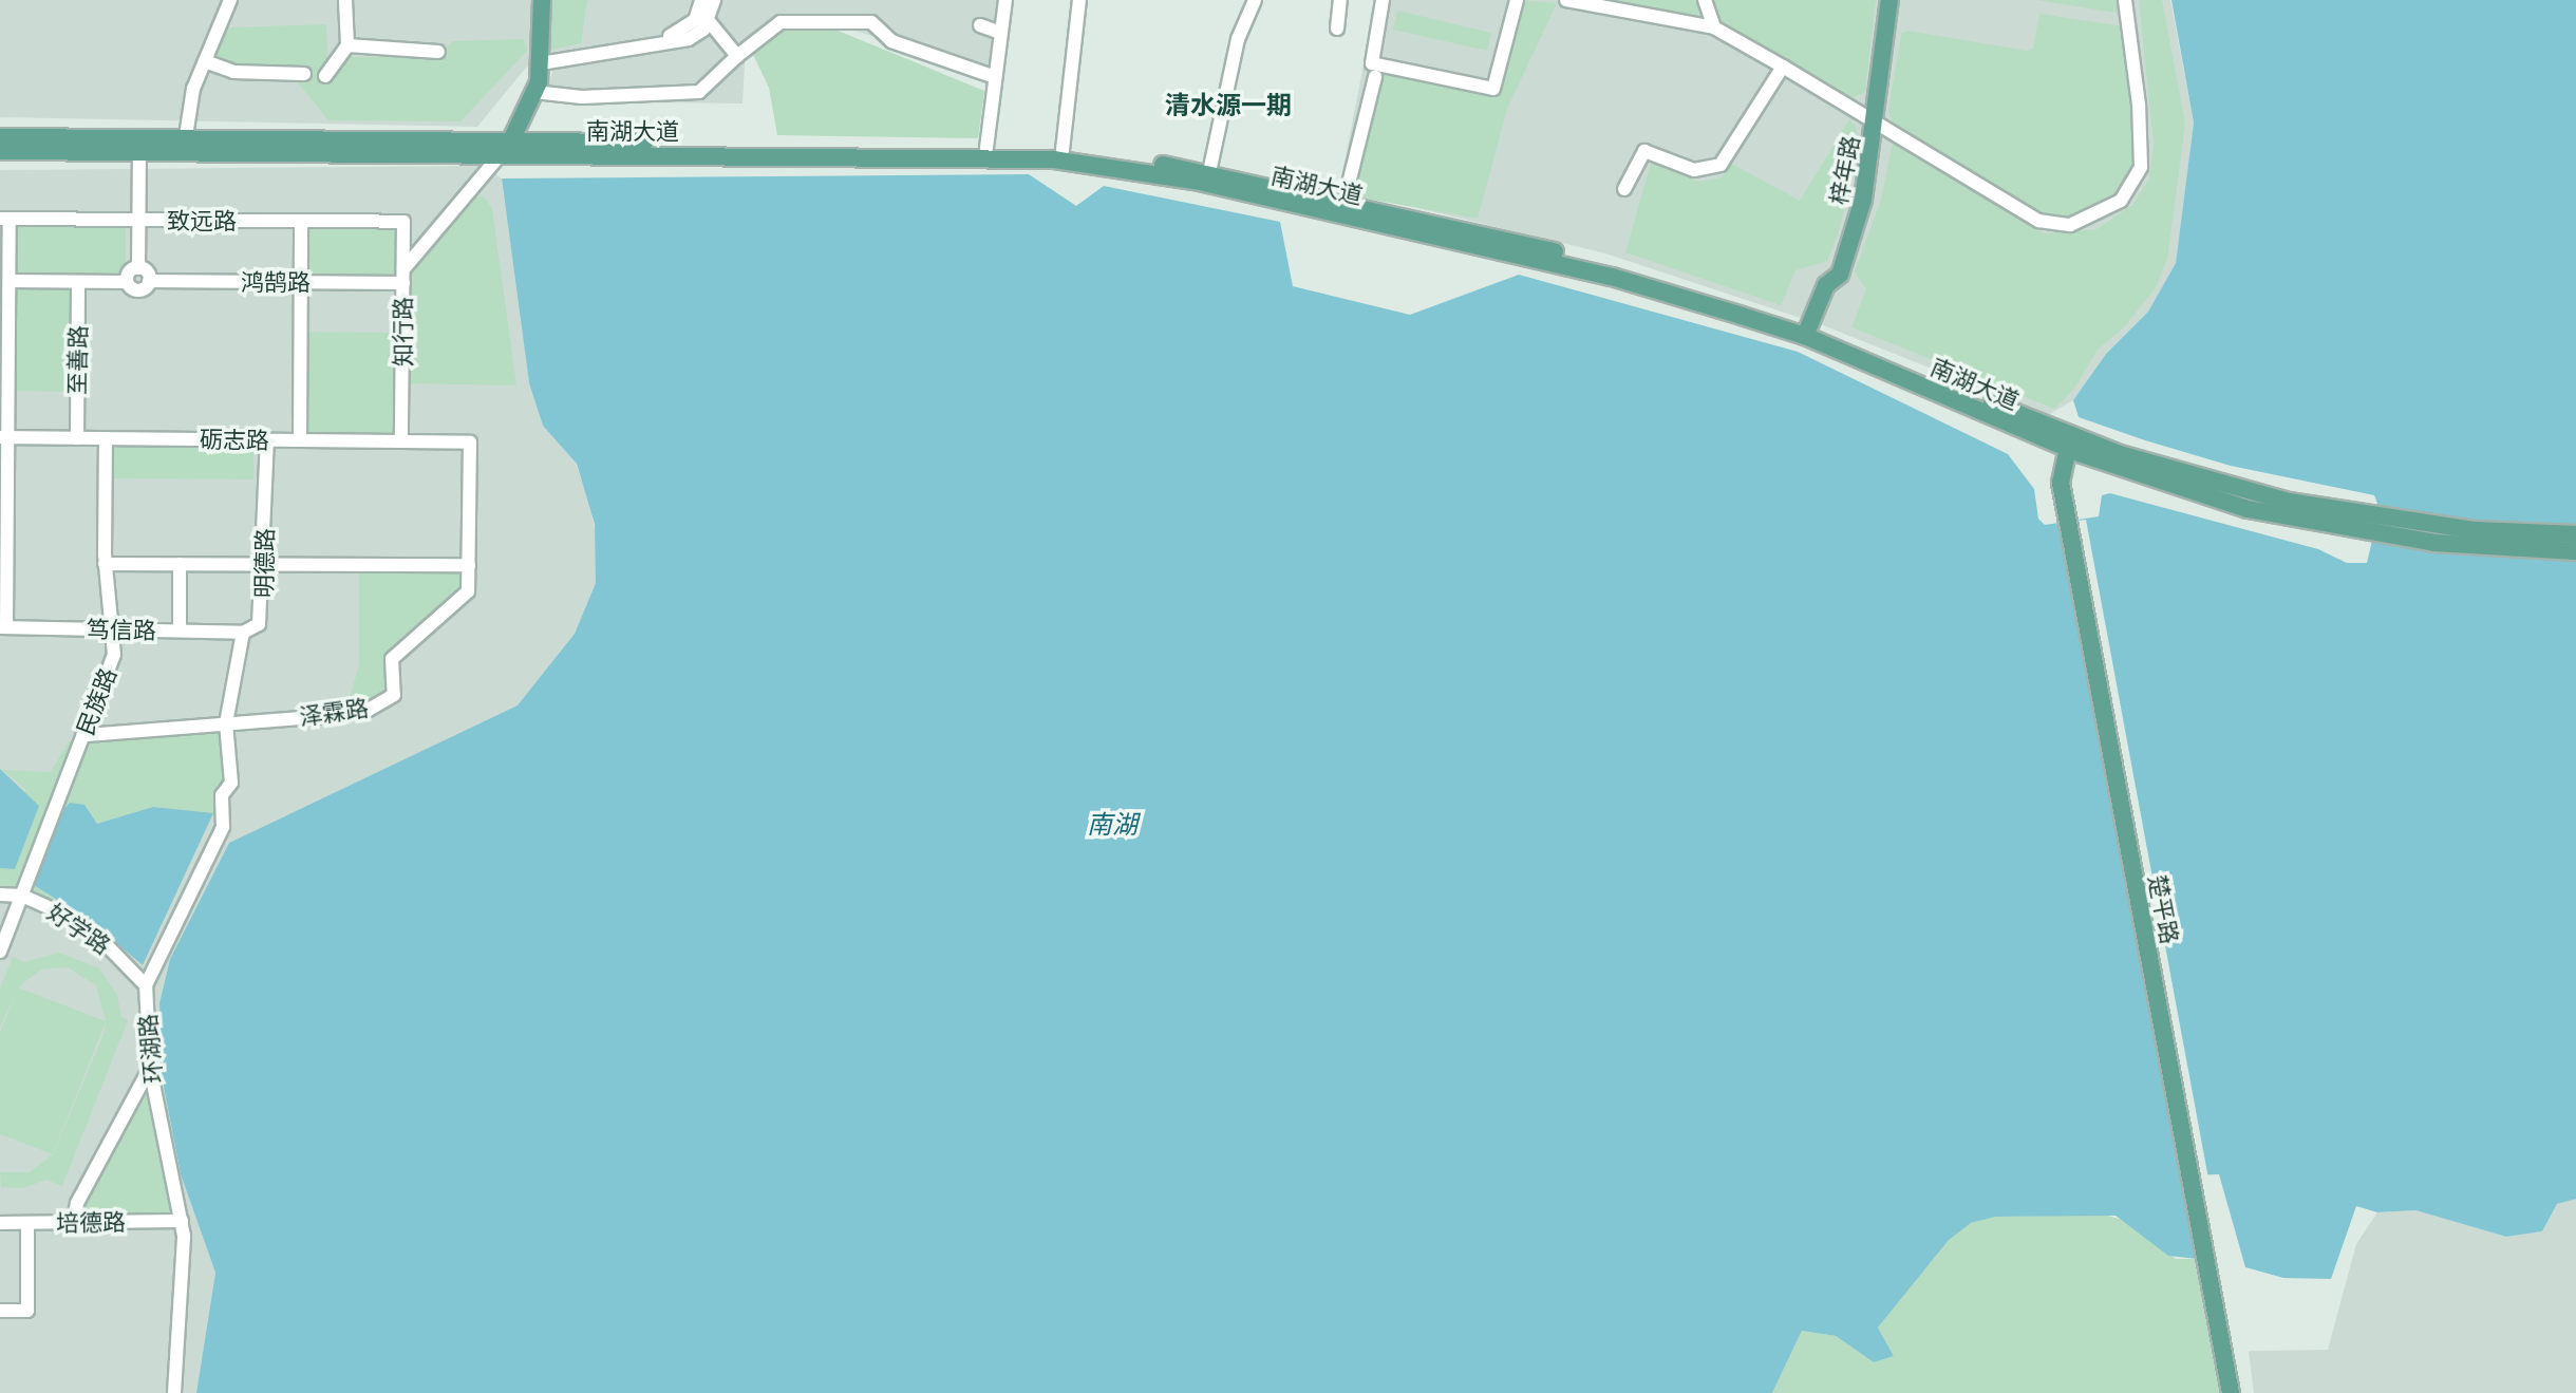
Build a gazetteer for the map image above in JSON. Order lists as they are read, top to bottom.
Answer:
{
  "streets": {
    "main road": ["南湖大道", "梓年路", "楚平路"],
    "street": [
      "致远路",
      "鸿鹄路",
      "知行路",
      "至善路",
      "砺志路",
      "明德路",
      "笃信路",
      "民族路",
      "泽霖路",
      "好学路",
      "环湖路",
      "培德路"
    ]
  },
  "crossings": [
    ["南湖大道", "梓年路"],
    ["南湖大道", "楚平路"],
    ["致远路", "知行路"],
    ["鸿鹄路", "知行路"],
    ["知行路", "砺志路"],
    ["至善路", "砺志路"],
    ["砺志路", "明德路"],
    ["砺志路", "民族路"],
    ["砺志路", "泽霖路"],
    ["明德路", "笃信路"],
    ["明德路", "泽霖路"],
    ["明德路", "环湖路"],
    ["笃信路", "民族路"],
    ["民族路", "泽霖路"],
    ["民族路", "好学路"],
    ["泽霖路", "环湖路"],
    ["好学路", "环湖路"],
    ["环湖路", "培德路"]
  ],
  "districts": ["清水源一期"],
  "water": ["南湖"]
}
